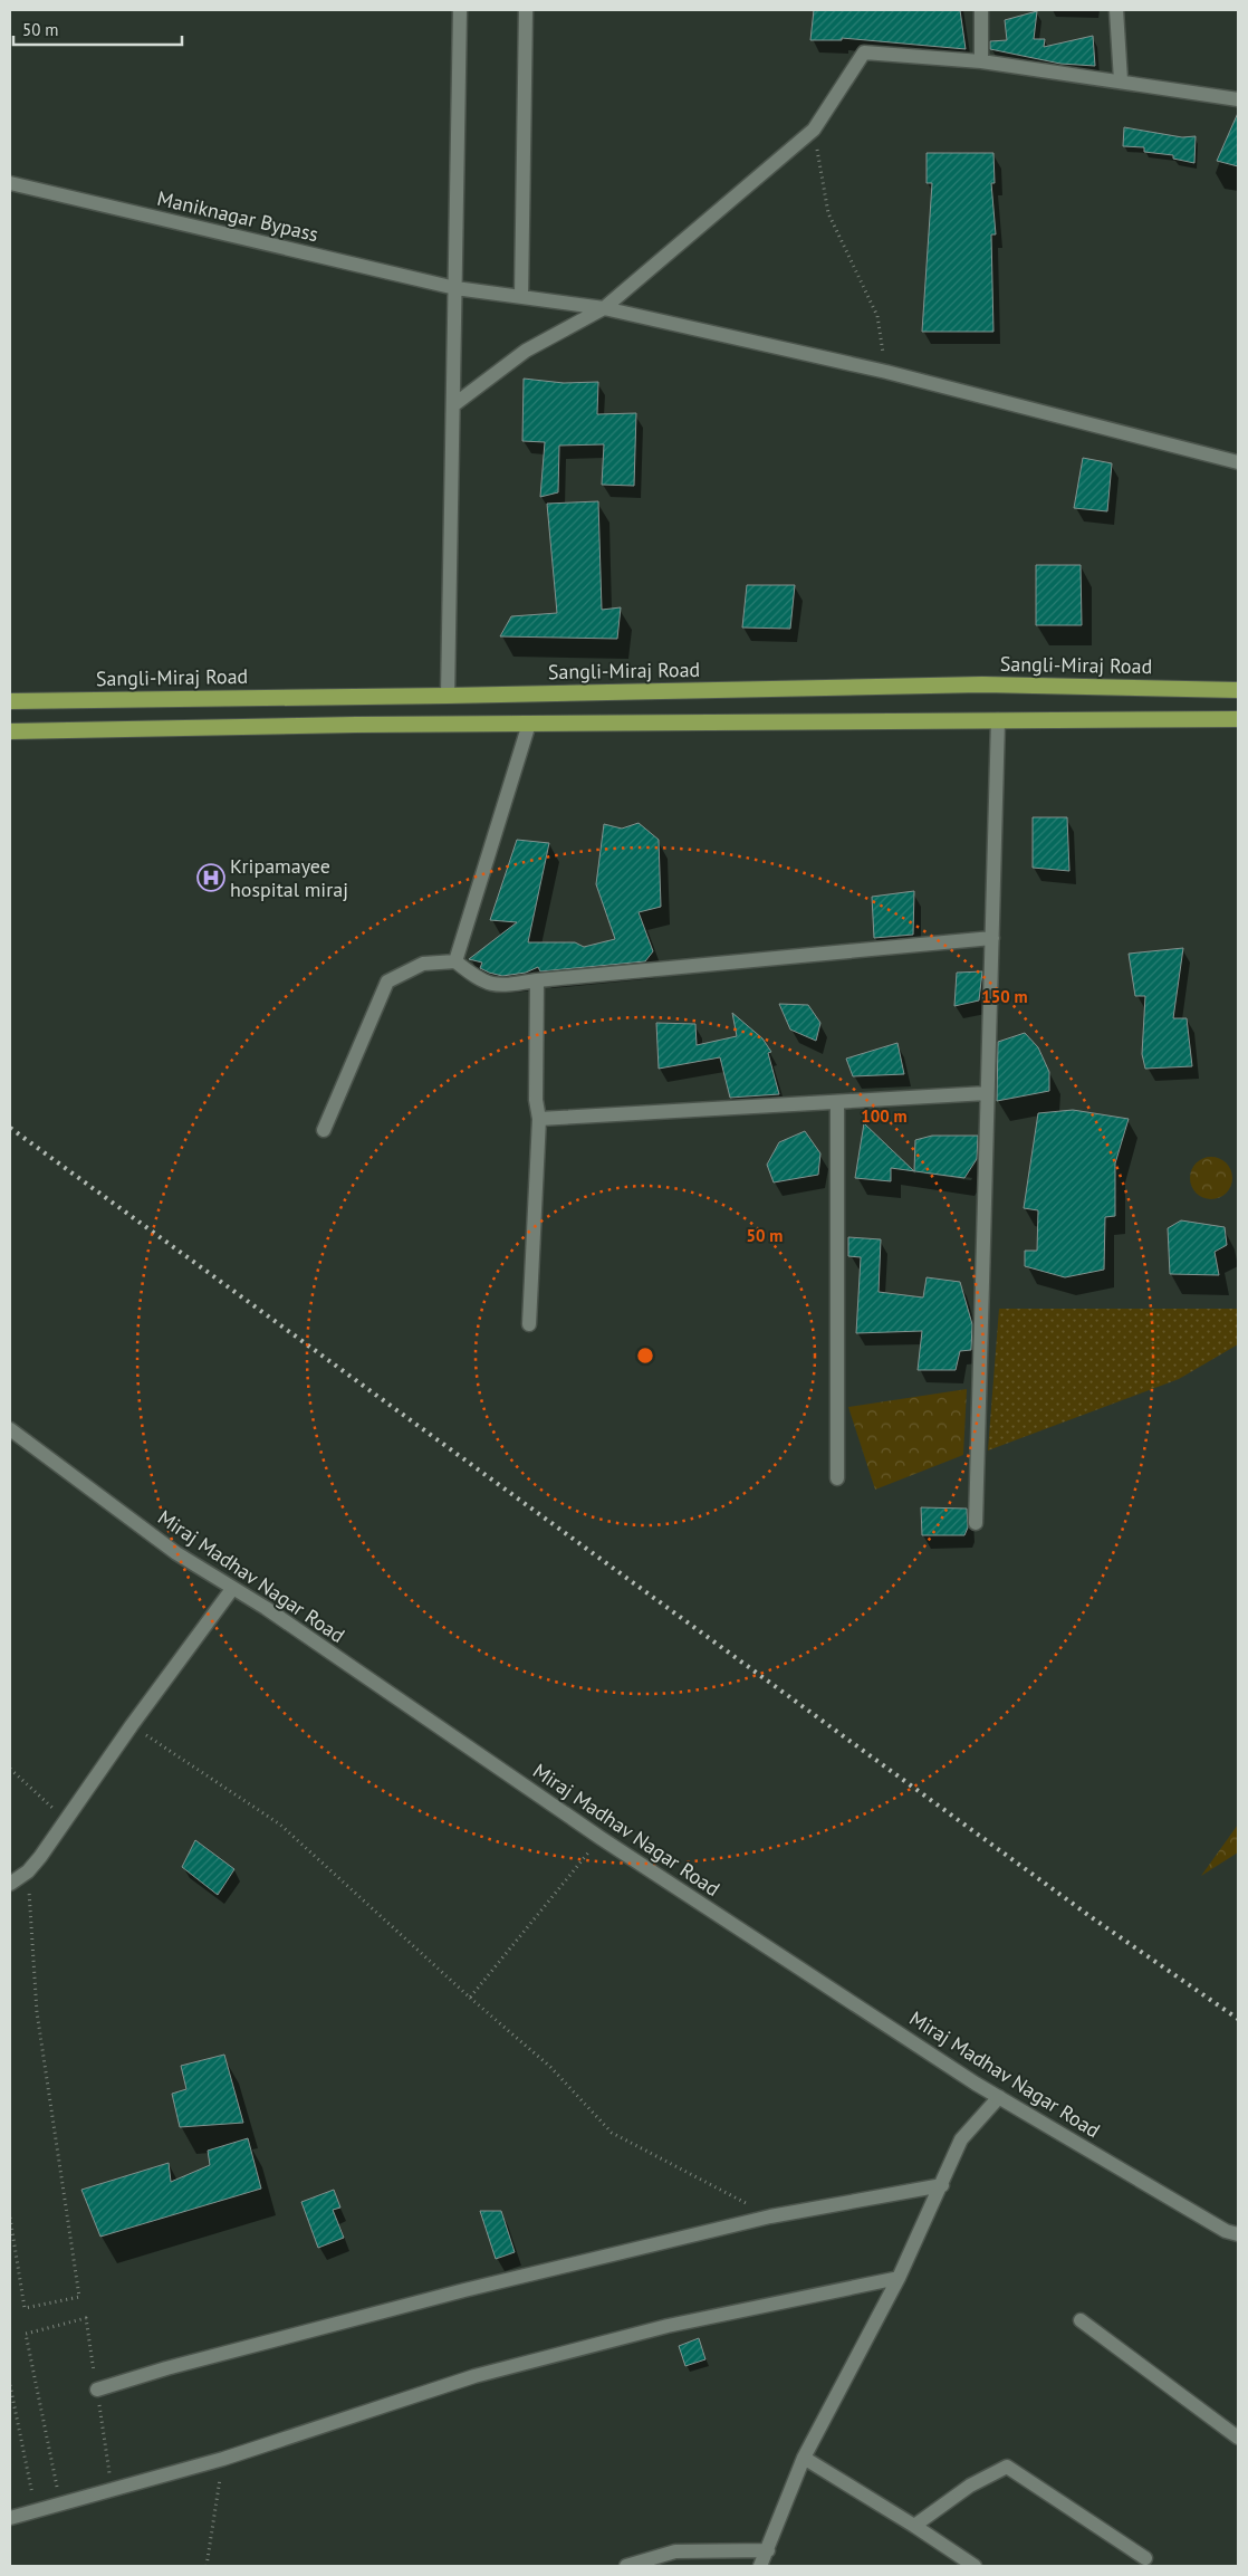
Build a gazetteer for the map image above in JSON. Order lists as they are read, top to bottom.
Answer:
{
  "streets": {
    "highway": ["Sangli-Miraj Road"],
    "street": ["Maniknagar Bypass", "Miraj Madhav Nagar Road"]
  },
  "places": {
    "hospital": ["Kripamayee hospital miraj"]
  },
  "scale_bar": "50 m",
  "rings": ["150 m", "100 m", "50 m"]
}
